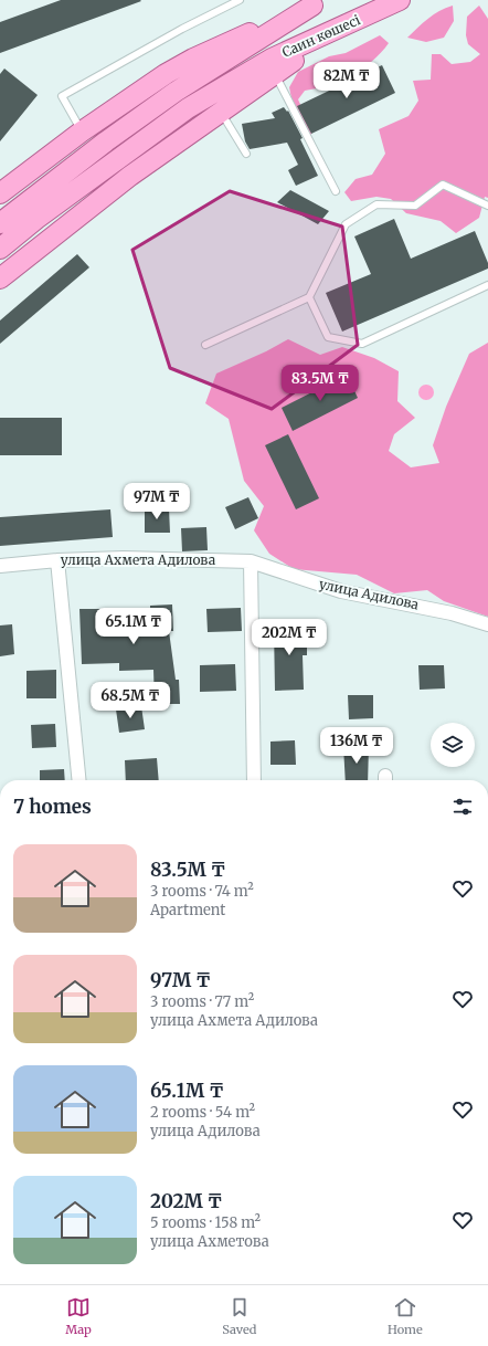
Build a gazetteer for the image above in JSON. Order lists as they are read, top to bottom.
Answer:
{
  "streets": {
    "main road": ["Саин көшесі"],
    "street": ["улица Ахмета Адилова", "улица Адилова"]
  },
  "crossings": [
    ["улица Ахмета Адилова", "улица Адилова"]
  ],
  "page": {
    "price": [
      "82M ₸",
      "83.5M ₸",
      "97M ₸",
      "65.1M ₸",
      "202M ₸",
      "68.5M ₸",
      "136M ₸"
    ],
    "heading": "7 homes",
    "list": [
      {
        "name": "83.5M ₸",
        "note": "3 rooms · 74 m² · Apartment"
      },
      {
        "name": "97M ₸",
        "note": "3 rooms · 77 m² · улица Ахмета Адилова"
      },
      {
        "name": "65.1M ₸",
        "note": "2 rooms · 54 m² · улица Адилова"
      },
      {
        "name": "202M ₸",
        "note": "5 rooms · 158 m² · улица Ахметова"
      }
    ],
    "tabs": ["Map", "Saved", "Home"]
  }
}
